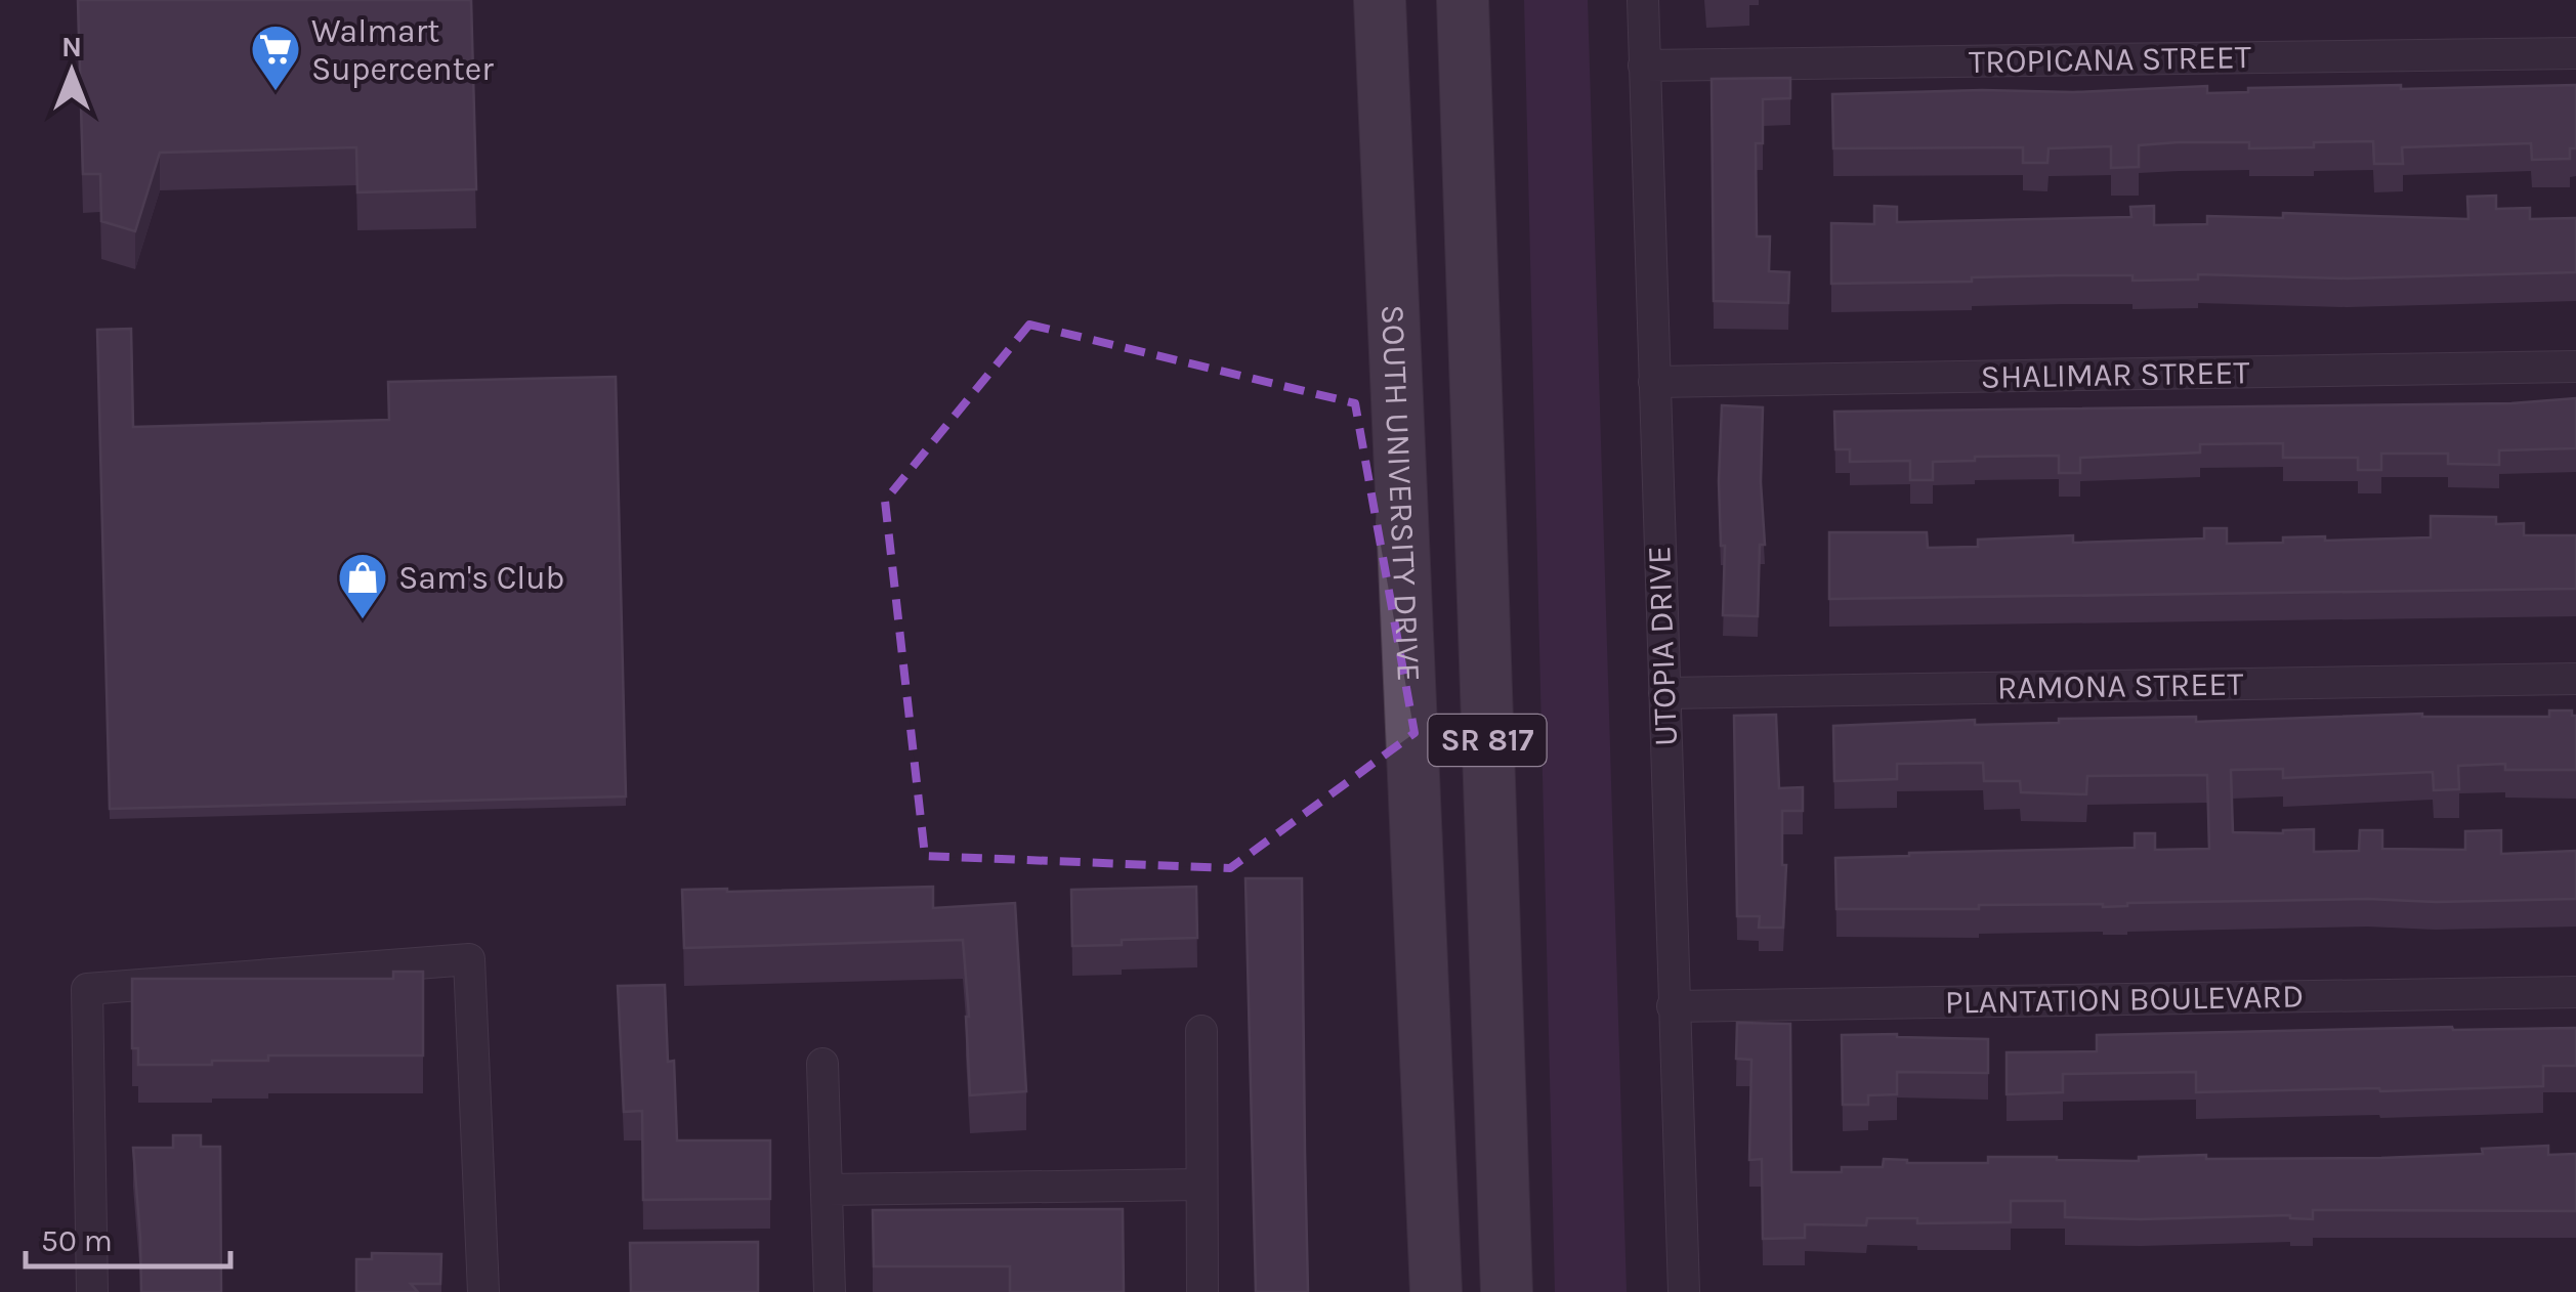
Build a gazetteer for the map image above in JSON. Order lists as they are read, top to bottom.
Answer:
{
  "streets": {
    "main road": ["SOUTH UNIVERSITY DRIVE", "SR 817"],
    "street": [
      "TROPICANA STREET",
      "SHALIMAR STREET",
      "UTOPIA DRIVE",
      "RAMONA STREET",
      "PLANTATION BOULEVARD"
    ]
  },
  "crossings": [
    ["TROPICANA STREET", "UTOPIA DRIVE"],
    ["SHALIMAR STREET", "UTOPIA DRIVE"],
    ["UTOPIA DRIVE", "RAMONA STREET"],
    ["UTOPIA DRIVE", "PLANTATION BOULEVARD"]
  ],
  "places": {
    "supermarket": ["Walmart Supercenter"],
    "shop": ["Sam's Club"]
  },
  "scale_bar": "50 m",
  "north": "top"
}
